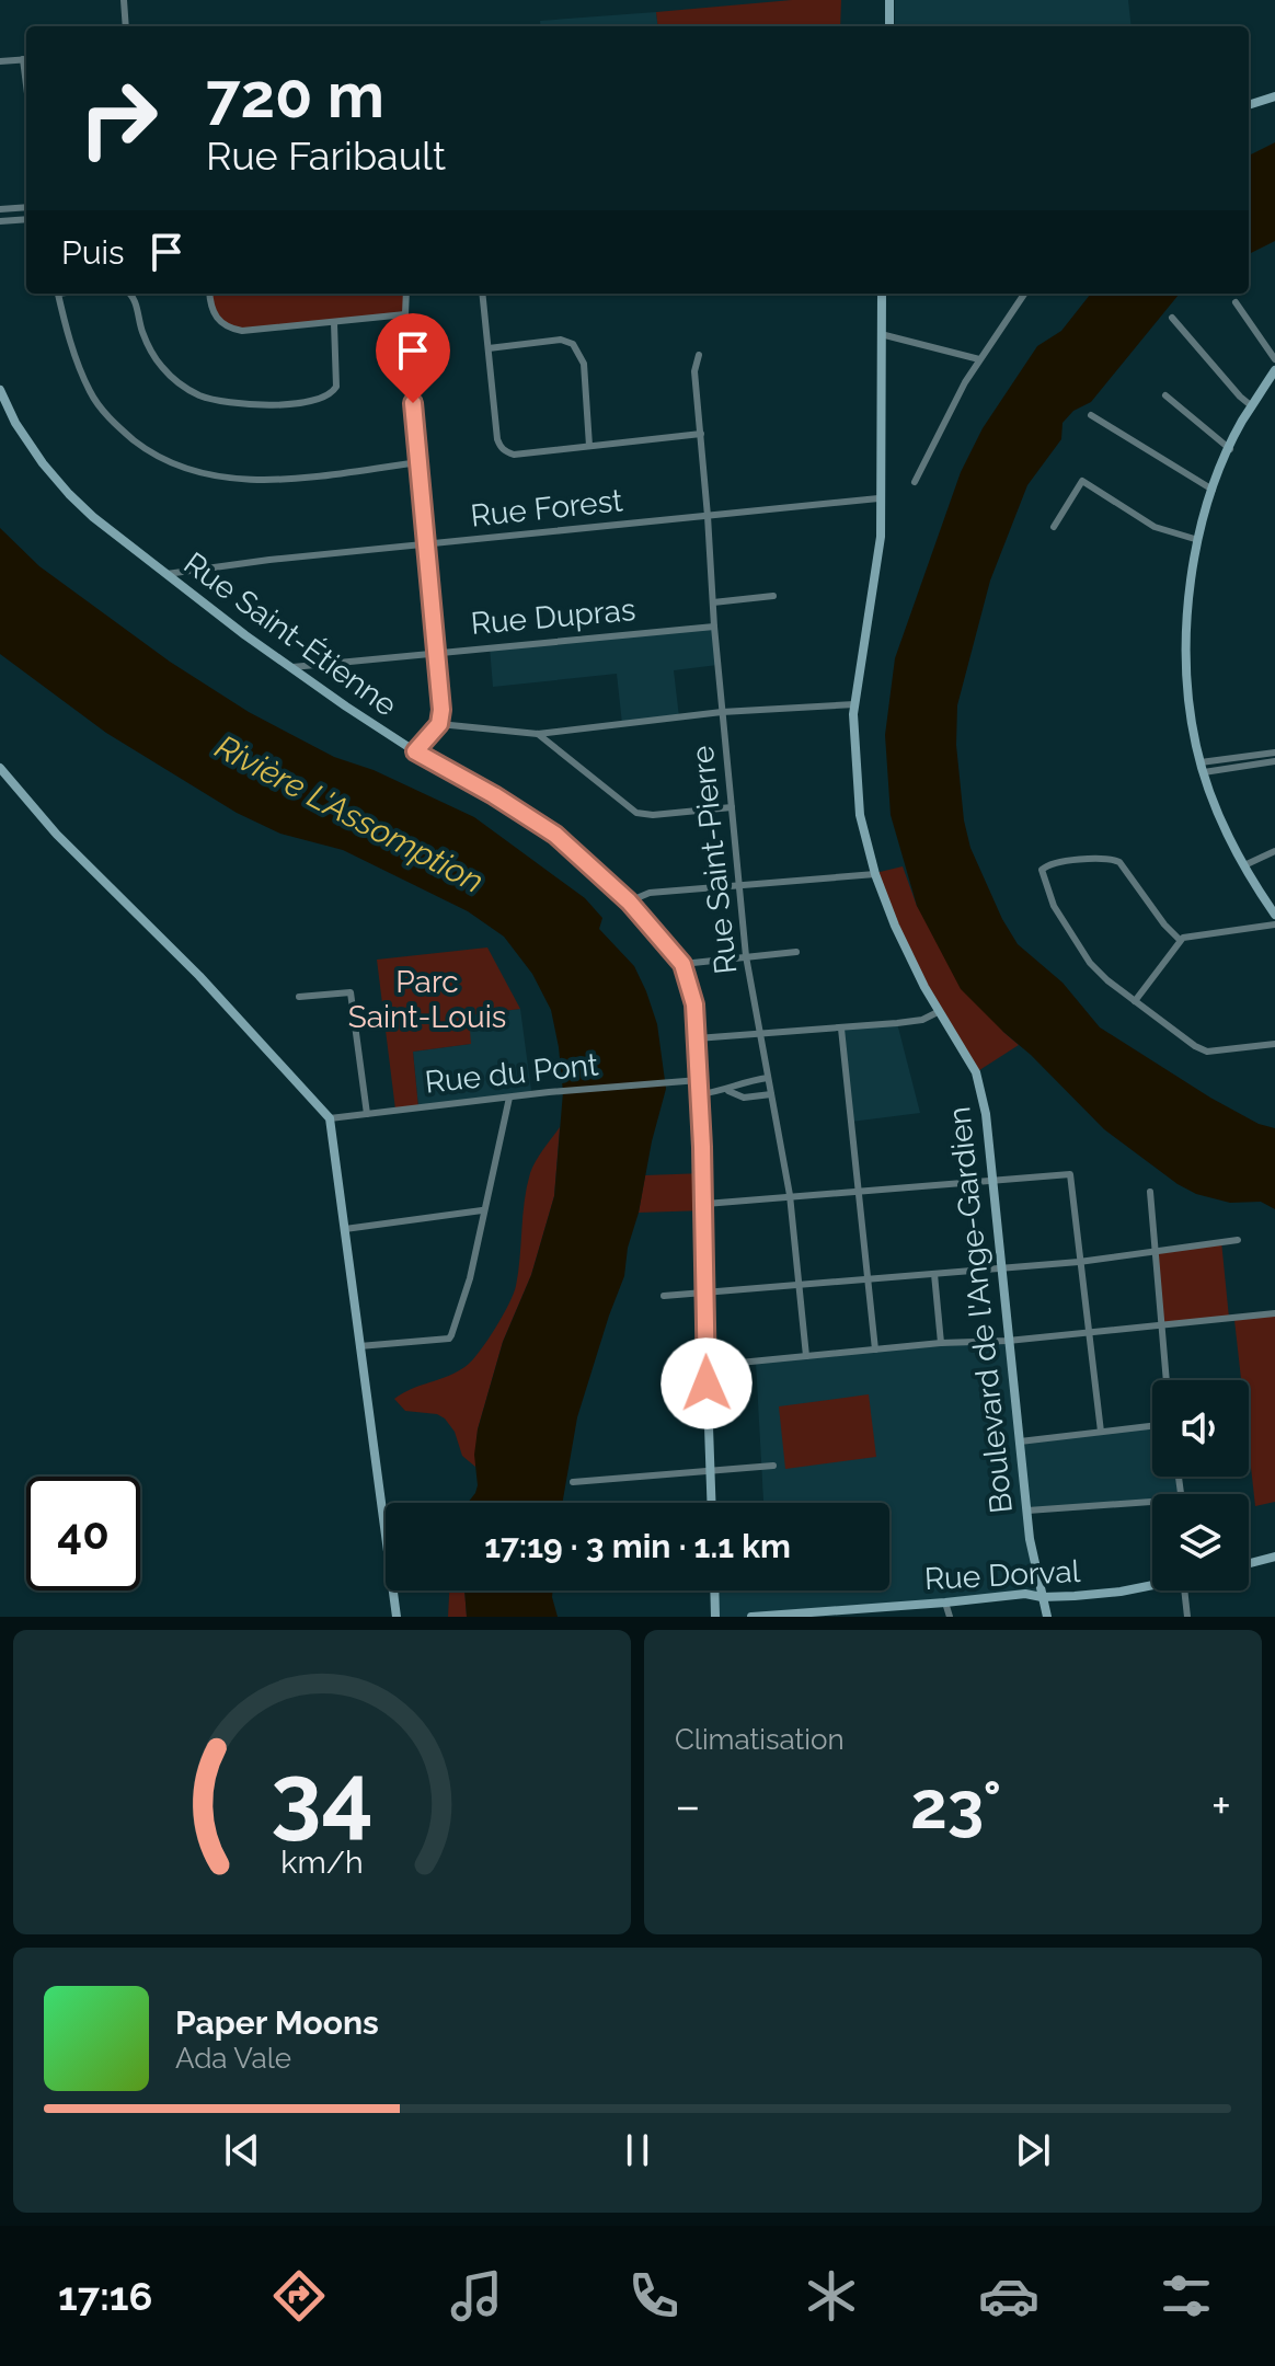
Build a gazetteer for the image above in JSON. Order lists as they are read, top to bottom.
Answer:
{
  "streets": {
    "street": [
      "Rue Forest",
      "Rue Dupras",
      "Rue Saint-Étienne",
      "Rue Saint-Pierre",
      "Rue du Pont",
      "Boulevard de l'Ange-Gardien",
      "Rue Dorval"
    ]
  },
  "crossings": [
    ["Rue Forest", "Rue Saint-Étienne"],
    ["Rue Forest", "Rue Saint-Pierre"],
    ["Rue Forest", "Boulevard de l'Ange-Gardien"],
    ["Rue Dupras", "Rue Saint-Étienne"],
    ["Rue Dupras", "Rue Saint-Pierre"],
    ["Rue Saint-Étienne", "Rue du Pont"],
    ["Boulevard de l'Ange-Gardien", "Rue Dorval"]
  ],
  "water": ["Rivière L'Assomption"],
  "parks": ["Parc Saint-Louis"],
  "page": {
    "turn": ["720 m", "Rue Faribault"],
    "then": "Puis",
    "limit": "40",
    "trip": "17:19 · 3 min · 1.1 km",
    "tile": "Climatisation",
    "heat": ["−", "23°", "+"],
    "song": ["Paper Moons", "Ada Vale"],
    "tabs": "17:16",
    "gauge": ["34", "km/h"]
  }
}
